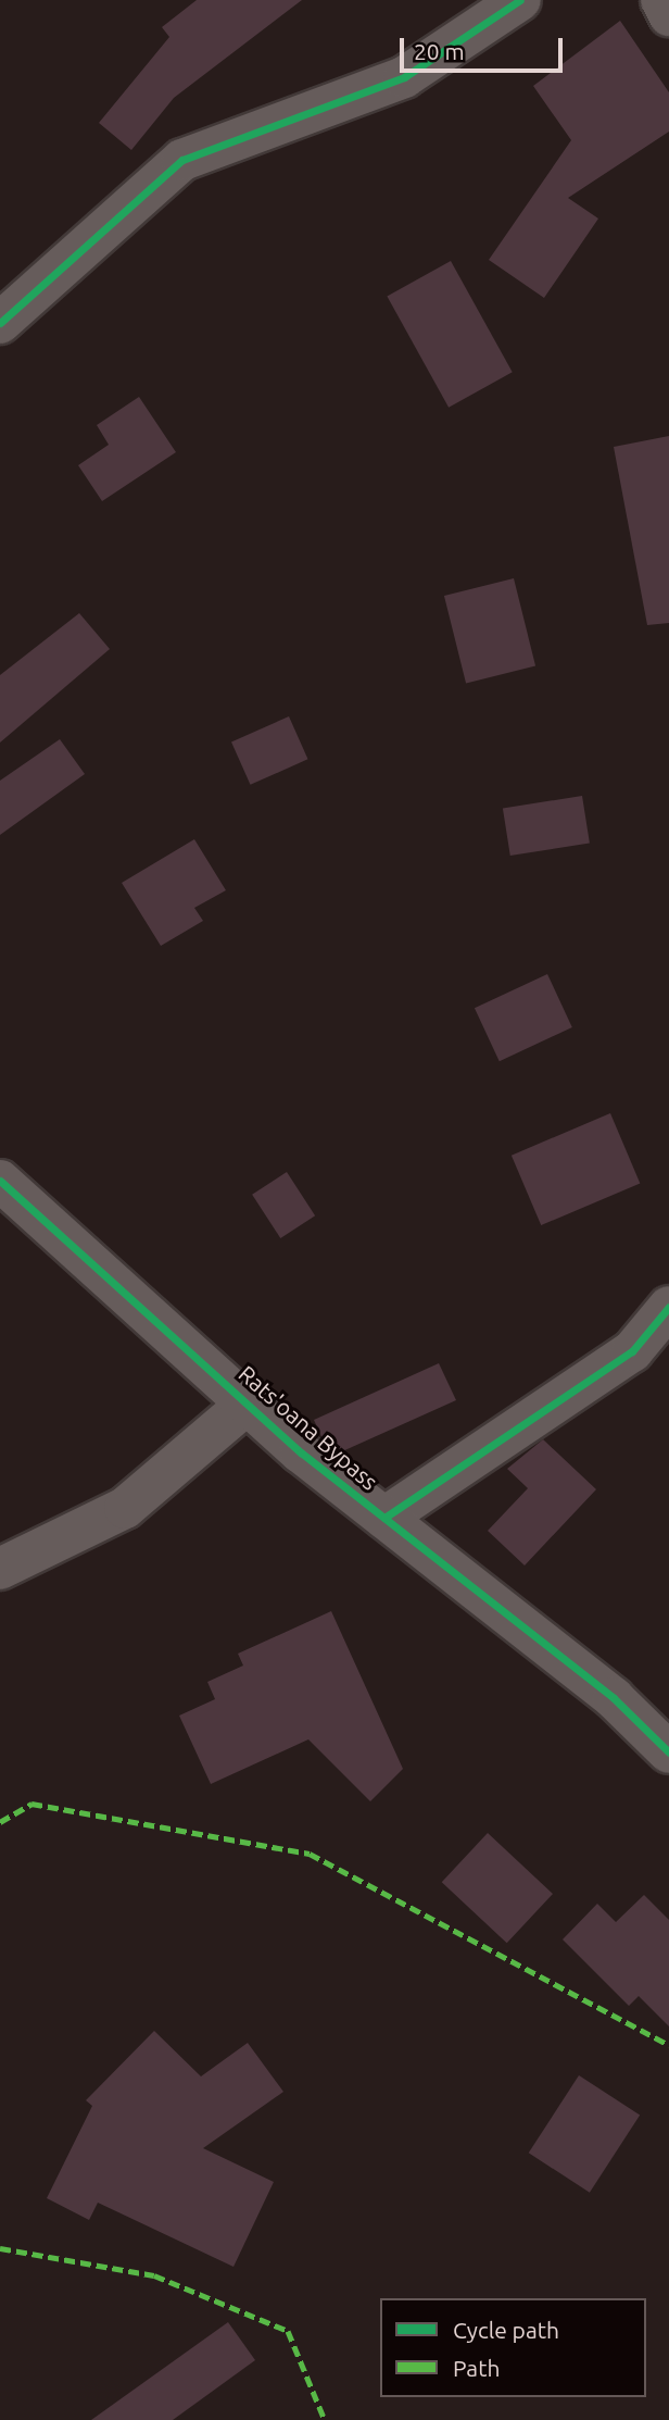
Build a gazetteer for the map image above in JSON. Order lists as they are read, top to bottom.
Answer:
{
  "streets": {
    "street": ["Rats'oana Bypass"]
  },
  "legend": ["Cycle path", "Path"],
  "scale_bar": "20 m"
}
